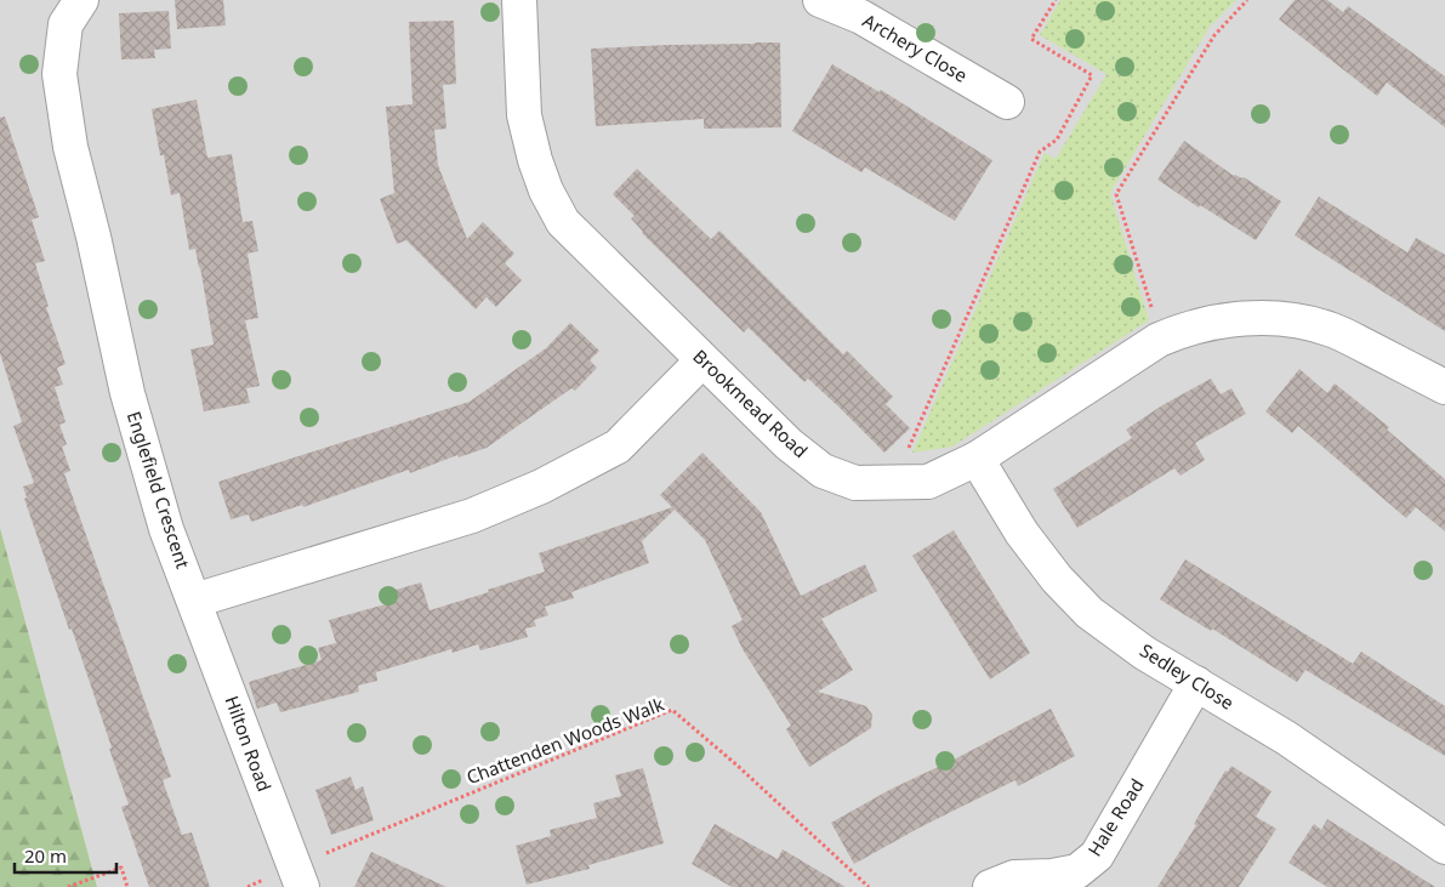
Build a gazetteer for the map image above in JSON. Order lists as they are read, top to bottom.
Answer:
{
  "streets": {
    "street": [
      "Archery Close",
      "Brookmead Road",
      "Englefield Crescent",
      "Sedley Close",
      "Hilton Road",
      "Hale Road"
    ],
    "path": ["Chattenden Woods Walk"]
  },
  "crossings": [
    ["Brookmead Road", "Sedley Close"],
    ["Englefield Crescent", "Hilton Road"],
    ["Sedley Close", "Hale Road"],
    ["Chattenden Woods Walk", "Hilton Road"]
  ],
  "scale_bar": "20 m"
}
